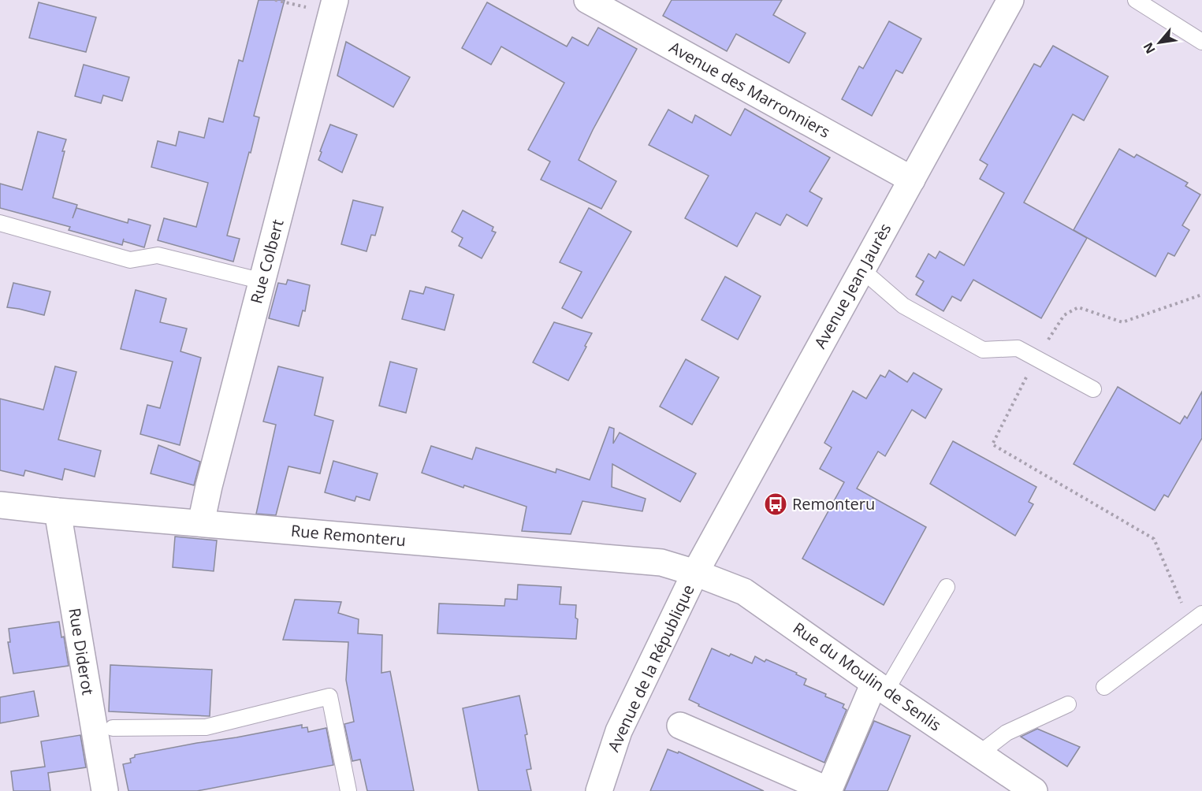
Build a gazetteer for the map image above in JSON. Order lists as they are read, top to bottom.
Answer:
{
  "streets": {
    "street": [
      "Avenue des Marronniers",
      "Rue Colbert",
      "Avenue Jean Jaurès",
      "Rue Remonteru",
      "Rue Diderot",
      "Avenue de la République",
      "Rue du Moulin de Senlis"
    ]
  },
  "crossings": [
    ["Avenue des Marronniers", "Avenue Jean Jaurès"],
    ["Rue Colbert", "Rue Remonteru"],
    ["Avenue Jean Jaurès", "Rue Remonteru"],
    ["Avenue Jean Jaurès", "Avenue de la République"],
    ["Avenue Jean Jaurès", "Rue du Moulin de Senlis"],
    ["Rue Remonteru", "Rue Diderot"],
    ["Rue Remonteru", "Avenue de la République"],
    ["Rue Remonteru", "Rue du Moulin de Senlis"],
    ["Avenue de la République", "Rue du Moulin de Senlis"]
  ],
  "places": {
    "bus stop": ["Remonteru"]
  },
  "north": "bottom left"
}
